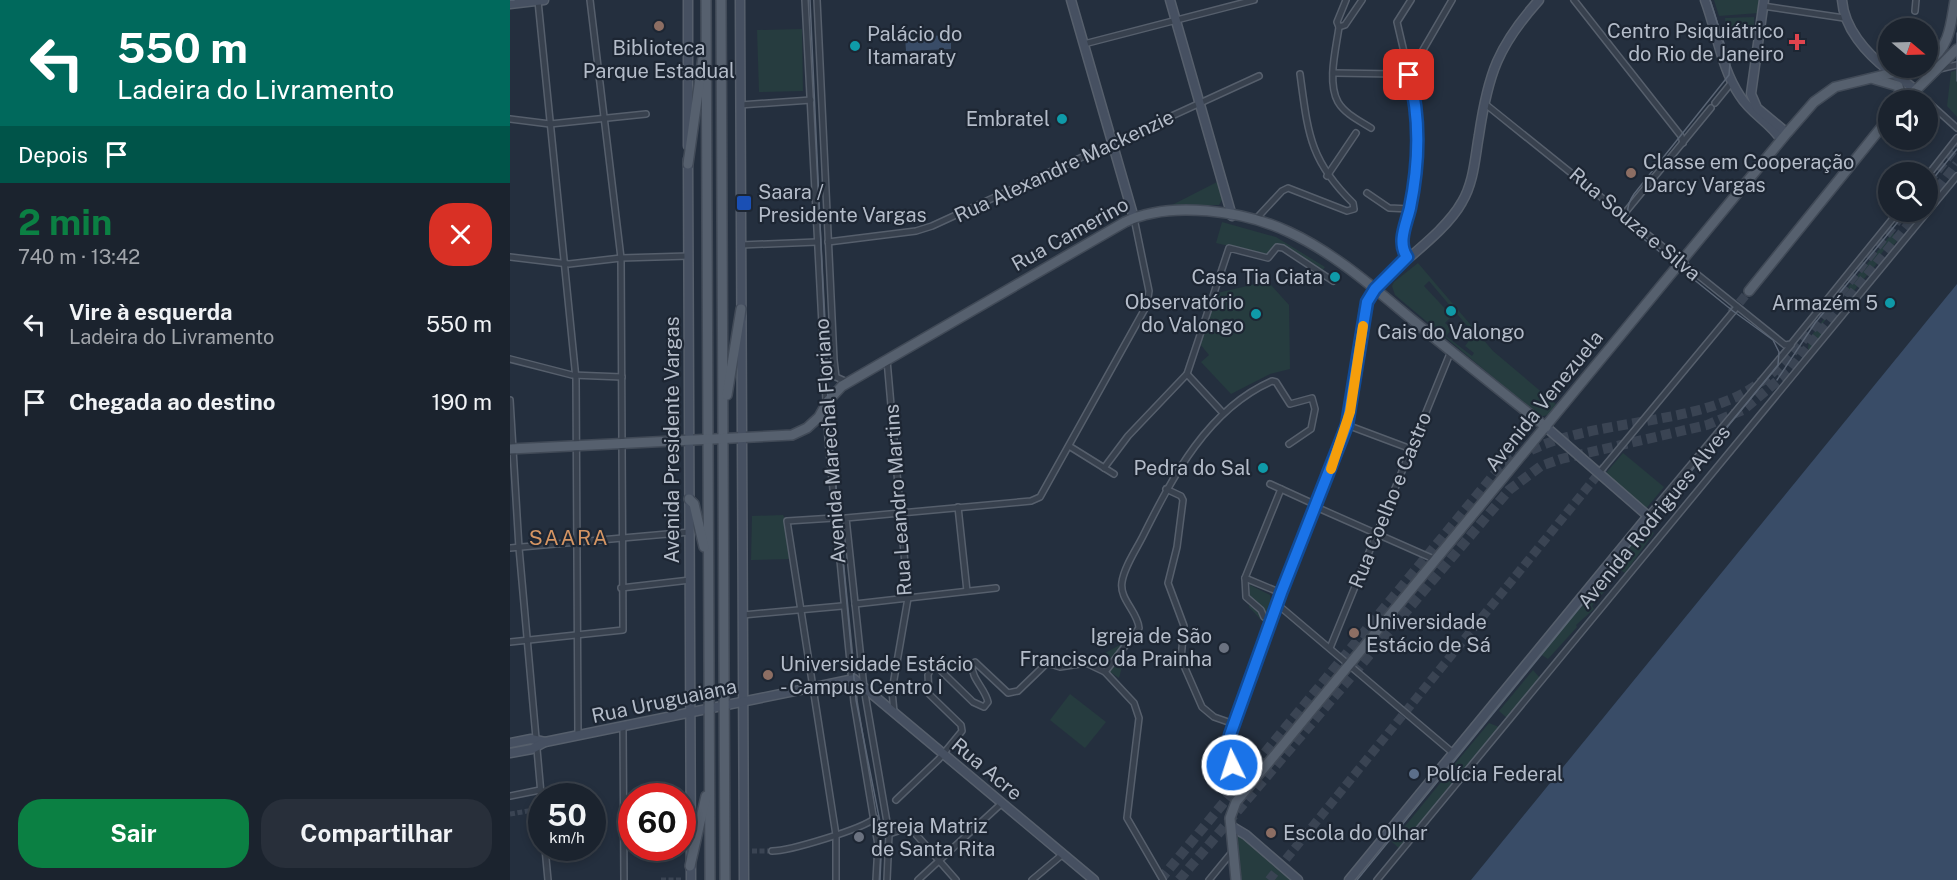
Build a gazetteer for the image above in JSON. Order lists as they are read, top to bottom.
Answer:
{
  "streets": {
    "main road": ["Rua Camerino", "Avenida Venezuela", "Avenida Presidente Vargas"],
    "street": [
      "Rua Alexandre Mackenzie",
      "Rua Souza e Silva",
      "Avenida Marechal Floriano",
      "Rua Leandro Martins",
      "Rua Coelho e Castro",
      "Avenida Rodrigues Alves",
      "Rua Uruguaiana",
      "Rua Acre"
    ]
  },
  "crossings": [
    ["Rua Alexandre Mackenzie", "Avenida Marechal Floriano"],
    ["Rua Souza e Silva", "Avenida Venezuela"],
    ["Rua Souza e Silva", "Avenida Rodrigues Alves"],
    ["Rua Camerino", "Avenida Venezuela"],
    ["Rua Camerino", "Avenida Presidente Vargas"],
    ["Rua Camerino", "Avenida Marechal Floriano"],
    ["Rua Camerino", "Rua Leandro Martins"],
    ["Rua Camerino", "Rua Coelho e Castro"],
    ["Avenida Presidente Vargas", "Rua Uruguaiana"],
    ["Avenida Marechal Floriano", "Rua Leandro Martins"],
    ["Avenida Marechal Floriano", "Rua Uruguaiana"],
    ["Avenida Marechal Floriano", "Rua Acre"],
    ["Rua Leandro Martins", "Rua Acre"],
    ["Rua Uruguaiana", "Rua Acre"]
  ],
  "districts": ["SAARA"],
  "places": {
    "other": [
      "Biblioteca Parque Estadual",
      "Palácio do Itamaraty",
      "Embratel",
      "Classe em Cooperação Darcy Vargas",
      "Casa Tia Ciata",
      "Armazém 5",
      "Cais do Valongo",
      "Observatório do Valongo",
      "Pedra do Sal",
      "Universidade Estácio de Sá",
      "Igreja de São Francisco da Prainha",
      "Universidade Estácio - Campus Centro I",
      "Polícia Federal",
      "Escola do Olhar",
      "Igreja Matriz de Santa Rita"
    ],
    "health": ["Centro Psiquiátrico do Rio de Janeiro"],
    "transit": ["Saara / Presidente Vargas"]
  },
  "north": "right",
  "page": {
    "turn": ["550 m", "Ladeira do Livramento"],
    "then": "Depois",
    "heading": ["2 min", "740 m · 13:42"],
    "list": [
      {
        "name": "Vire à esquerda",
        "note": "Ladeira do Livramento",
        "value": "550 m"
      },
      {
        "name": "Chegada ao destino",
        "value": "190 m"
      }
    ],
    "speed": "50 km/h",
    "limit": "60",
    "buttons": ["Sair", "Compartilhar"]
  }
}
